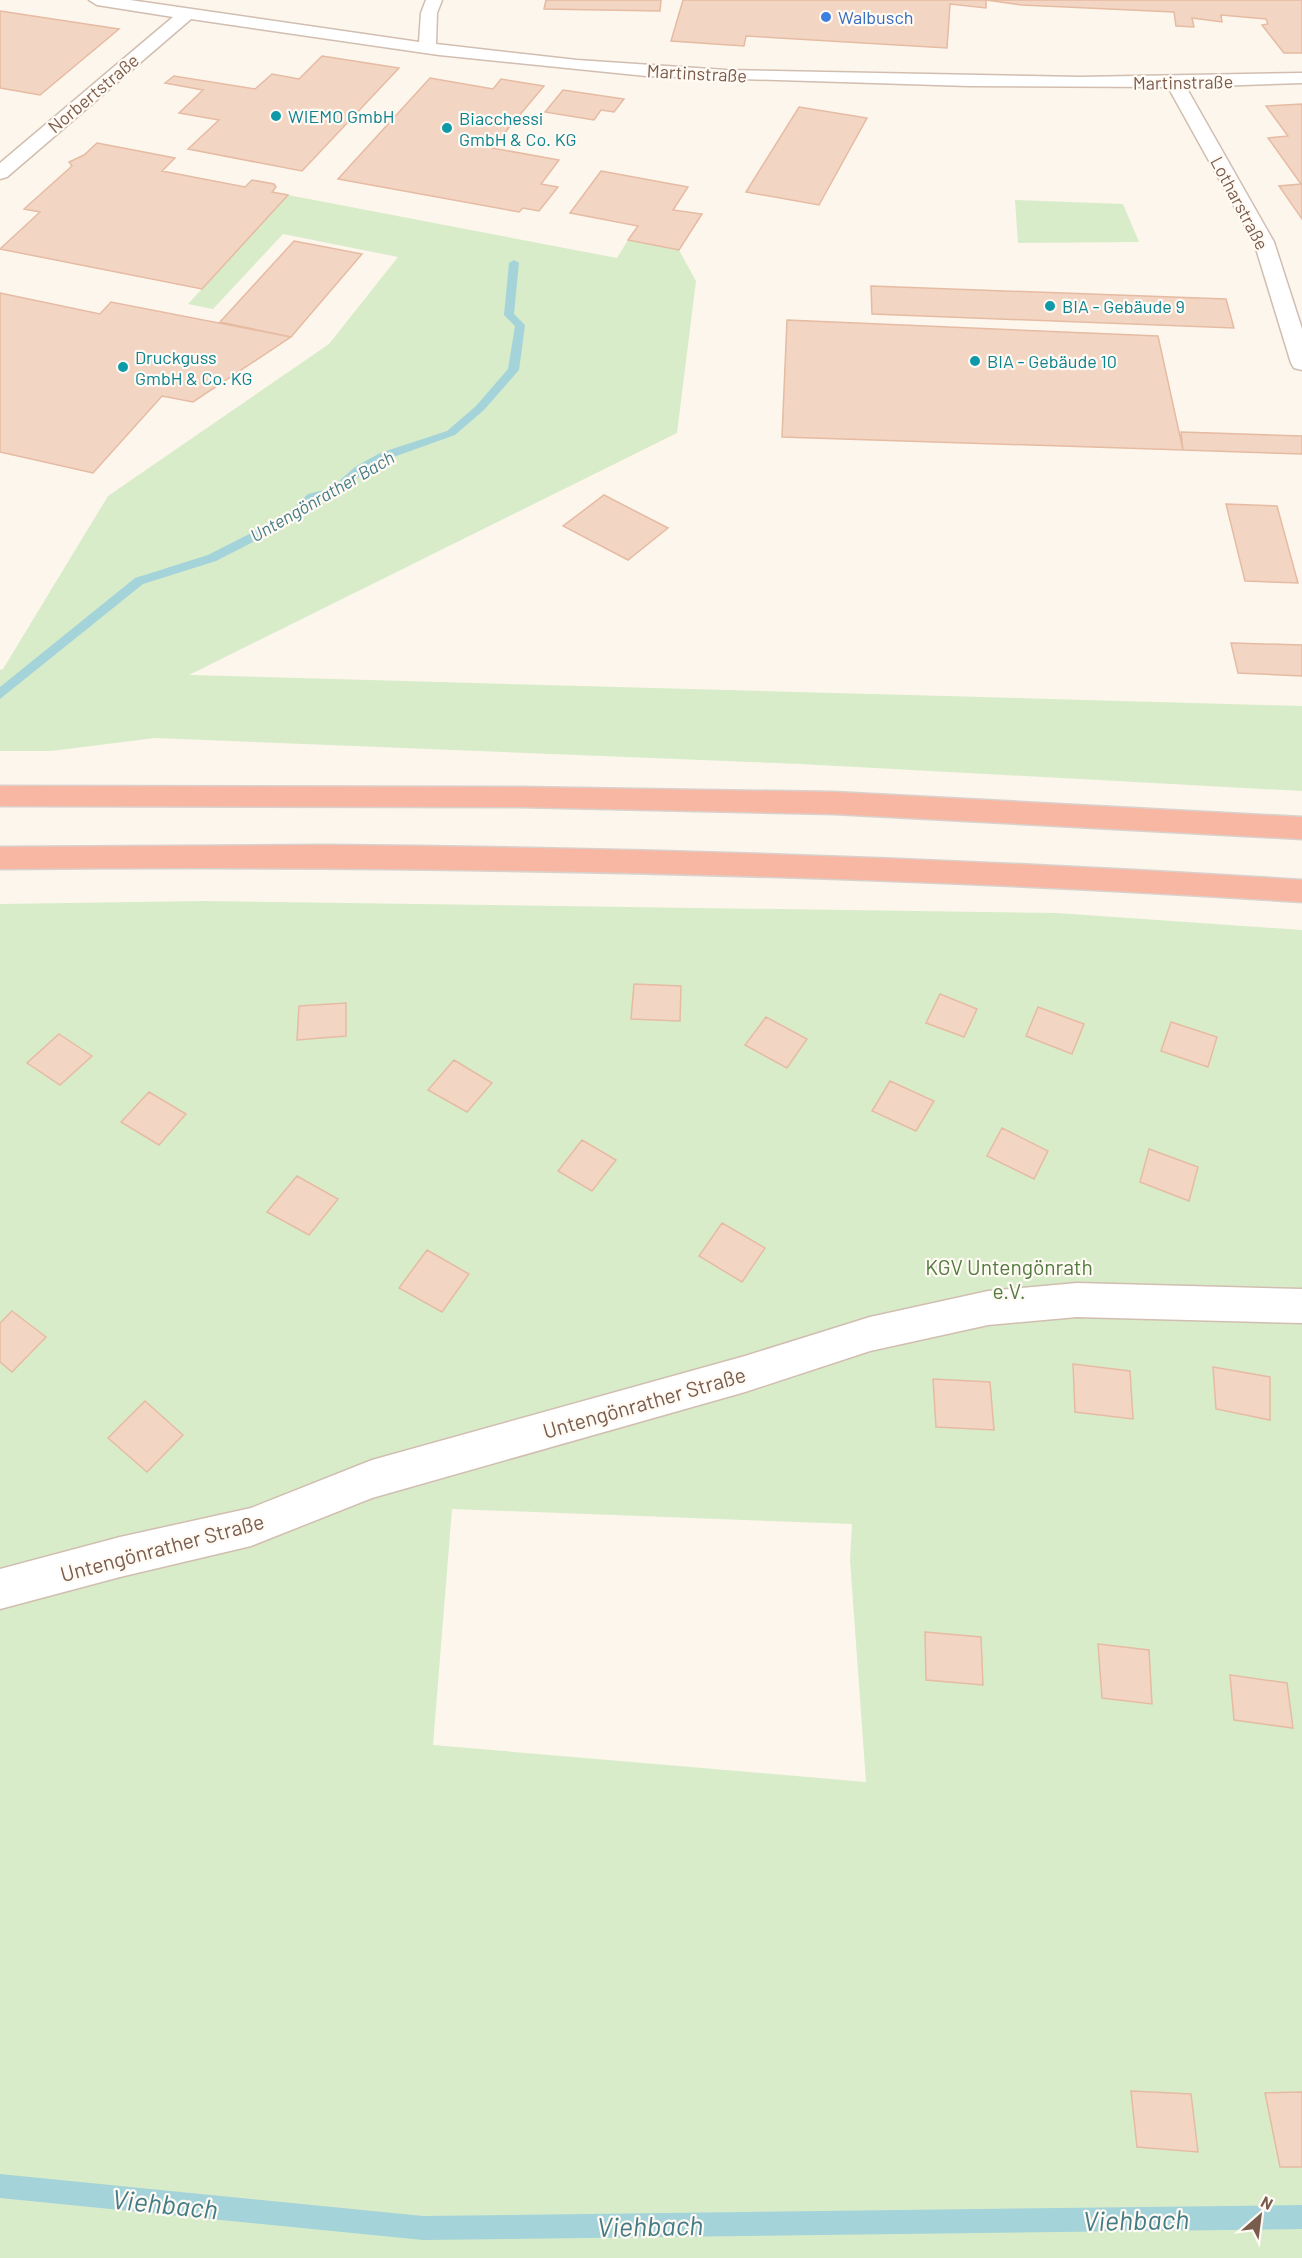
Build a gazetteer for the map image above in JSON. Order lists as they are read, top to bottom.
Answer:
{
  "streets": {
    "street": [
      "Martinstraße",
      "Norbertstraße",
      "Lotharstraße",
      "Untengönrather Straße"
    ]
  },
  "crossings": [
    ["Martinstraße", "Norbertstraße"],
    ["Martinstraße", "Lotharstraße"]
  ],
  "water": ["Untengönrather Bach", "Viehbach"],
  "parks": ["KGV Untengönrath e.V."],
  "places": [
    "Walbusch",
    "WIEMO GmbH",
    "Biacchessi GmbH & Co. KG",
    "BIA - Gebäude 9",
    "BIA - Gebäude 10",
    "Druckguss GmbH & Co. KG"
  ],
  "north": "top right"
}
